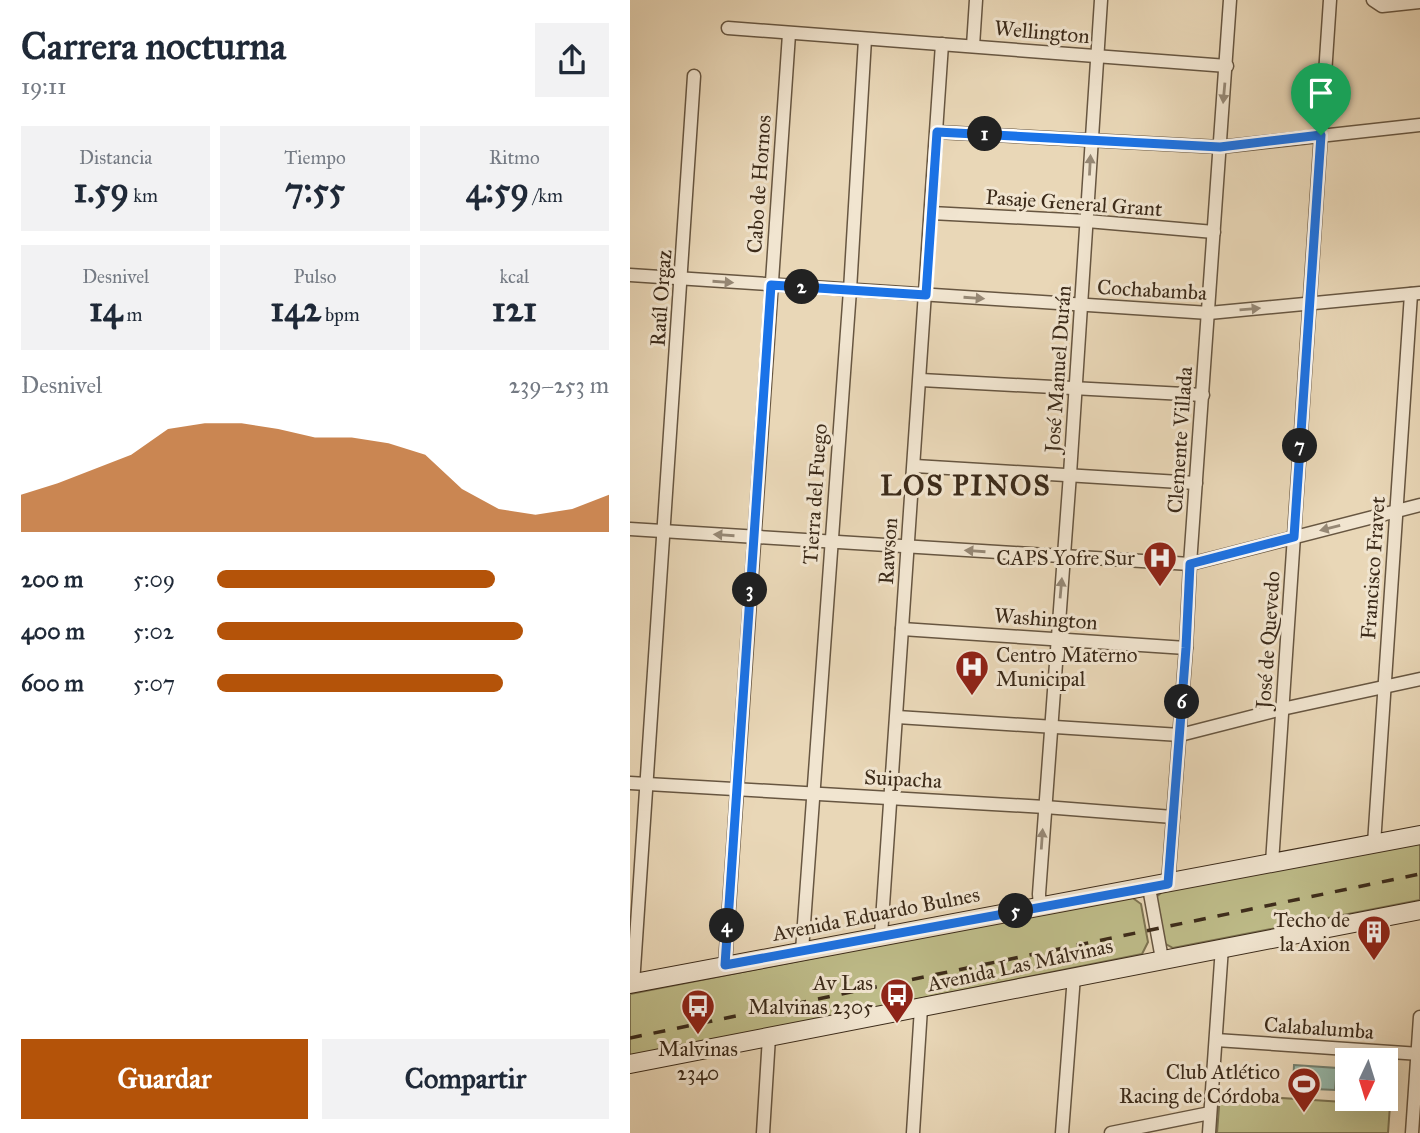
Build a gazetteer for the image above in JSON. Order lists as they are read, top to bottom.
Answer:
{
  "streets": {
    "main road": ["Avenida Eduardo Bulnes", "Avenida Las Malvinas"],
    "street": [
      "Wellington",
      "Cabo de Hornos",
      "Pasaje General Grant",
      "Cochabamba",
      "Raúl Orgaz",
      "José Manuel Durán",
      "Clemente Villada",
      "Tierra del Fuego",
      "Rawson",
      "Francisco Fravet",
      "Washington",
      "José de Quevedo",
      "Suipacha",
      "Calabalumba"
    ]
  },
  "crossings": [
    ["Wellington", "Cabo de Hornos"],
    ["Wellington", "José Manuel Durán"],
    ["Wellington", "Clemente Villada"],
    ["Wellington", "Tierra del Fuego"],
    ["Wellington", "Rawson"],
    ["Cabo de Hornos", "Cochabamba"],
    ["Cabo de Hornos", "Suipacha"],
    ["Cabo de Hornos", "Avenida Eduardo Bulnes"],
    ["Pasaje General Grant", "José Manuel Durán"],
    ["Pasaje General Grant", "Clemente Villada"],
    ["Pasaje General Grant", "Rawson"],
    ["Cochabamba", "Raúl Orgaz"],
    ["Cochabamba", "José Manuel Durán"],
    ["Cochabamba", "Clemente Villada"],
    ["Cochabamba", "Tierra del Fuego"],
    ["Cochabamba", "Rawson"],
    ["Cochabamba", "Francisco Fravet"],
    ["Cochabamba", "José de Quevedo"],
    ["Raúl Orgaz", "Suipacha"],
    ["Raúl Orgaz", "Avenida Eduardo Bulnes"],
    ["José Manuel Durán", "Washington"],
    ["José Manuel Durán", "Suipacha"],
    ["José Manuel Durán", "Avenida Eduardo Bulnes"],
    ["Clemente Villada", "Washington"],
    ["Clemente Villada", "Suipacha"],
    ["Clemente Villada", "Avenida Eduardo Bulnes"],
    ["Tierra del Fuego", "Suipacha"],
    ["Tierra del Fuego", "Avenida Eduardo Bulnes"],
    ["Rawson", "Washington"],
    ["Rawson", "Suipacha"],
    ["Rawson", "Avenida Eduardo Bulnes"],
    ["Francisco Fravet", "Avenida Eduardo Bulnes"],
    ["José de Quevedo", "Avenida Eduardo Bulnes"]
  ],
  "districts": ["LOS PINOS"],
  "places": {
    "hospital": ["CAPS Yofre Sur", "Centro Materno Municipal"],
    "building": ["Techo de la Axion"],
    "bus stop": ["Av Las Malvinas 2305", "Malvinas 2340"],
    "sports": ["Club Atlético Racing de Córdoba"]
  },
  "north": "bottom",
  "page": {
    "heading": ["Carrera nocturna", "19:11"],
    "pins": [
      "1",
      "2",
      "7",
      "3",
      "6",
      "5",
      "4"
    ],
    "stats": [
      ["Distancia", "1.59 km"],
      ["Tiempo", "7:55"],
      ["Ritmo", "4:59 /km"],
      ["Desnivel", "14 m"],
      ["Pulso", "142 bpm"],
      ["kcal", "121"]
    ],
    "chart": ["Desnivel", "239–253 m"],
    "list": [
      {
        "name": "200 m",
        "note": "5:09"
      },
      {
        "name": "400 m",
        "note": "5:02"
      },
      {
        "name": "600 m",
        "note": "5:07"
      }
    ],
    "buttons": ["Guardar", "Compartir"]
  }
}
